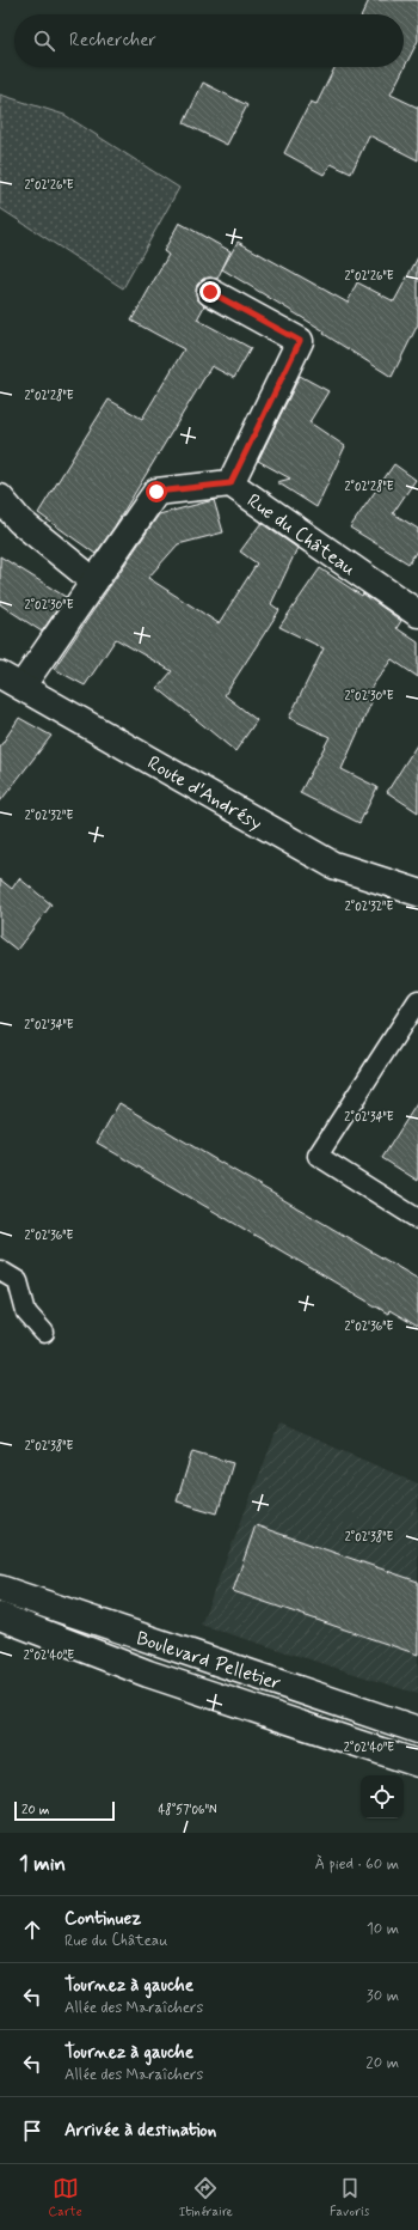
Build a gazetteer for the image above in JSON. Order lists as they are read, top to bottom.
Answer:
{
  "streets": {
    "street": ["Rue du Château", "Route d'Andrésy", "Boulevard Pelletier"]
  },
  "crossings": [
    ["Rue du Château", "Route d'Andrésy"]
  ],
  "scale_bar": "20 m",
  "page": {
    "search": "Rechercher",
    "scale": "20 m",
    "heading": ["1 min", "À pied · 60 m"],
    "list": [
      ["Continuez", "Rue du Château", "10 m"],
      ["Tournez à gauche", "Allée des Maraîchers", "30 m"],
      ["Tournez à gauche", "Allée des Maraîchers", "20 m"],
      "Arrivée à destination"
    ],
    "nav": ["Carte", "Itinéraire", "Favoris"]
  },
  "coordinates": [
    "2°02'26\"E",
    "2°02'28\"E",
    "2°02'30\"E",
    "2°02'32\"E",
    "2°02'34\"E",
    "2°02'36\"E",
    "2°02'38\"E",
    "2°02'40\"E",
    "48°57'06\"N"
  ]
}
